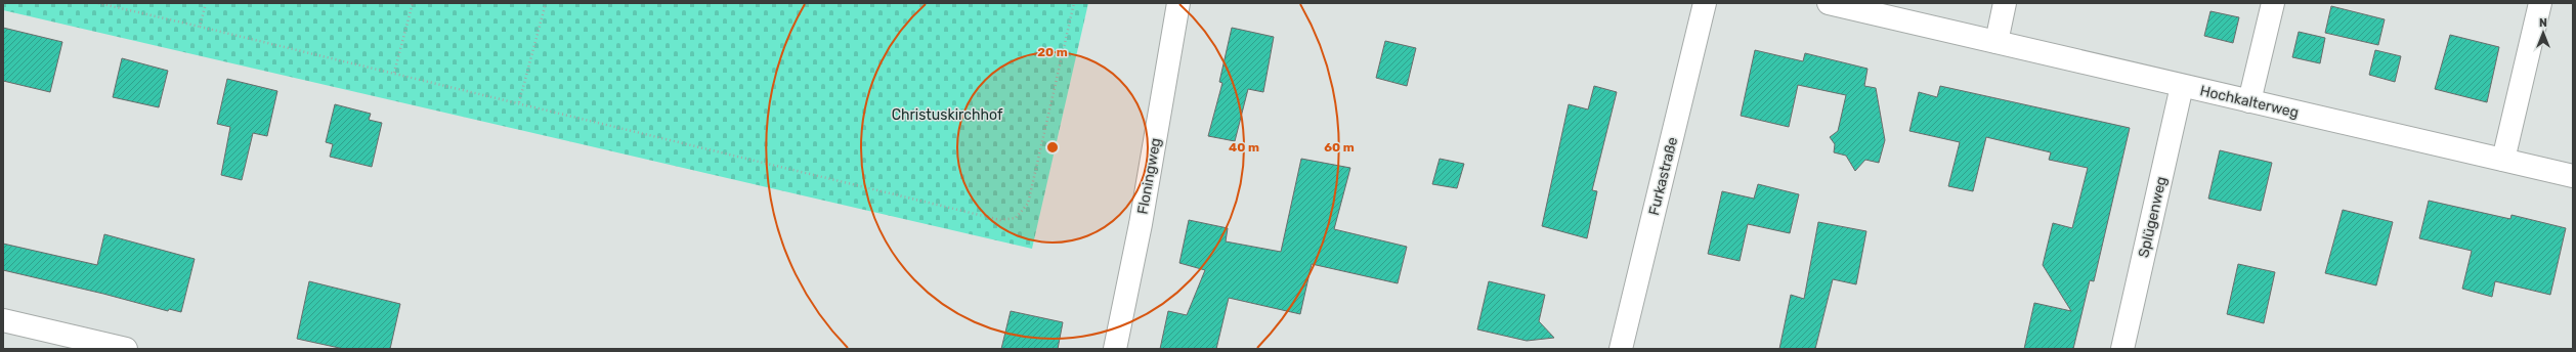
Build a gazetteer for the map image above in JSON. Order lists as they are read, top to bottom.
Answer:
{
  "streets": {
    "street": [
      "Hochkalterweg",
      "Floningweg",
      "Furkastraße",
      "Splügenweg"
    ]
  },
  "crossings": [
    ["Hochkalterweg", "Splügenweg"]
  ],
  "parks": ["Christuskirchhof"],
  "north": "top",
  "rings": ["20 m", "40 m", "60 m"]
}
